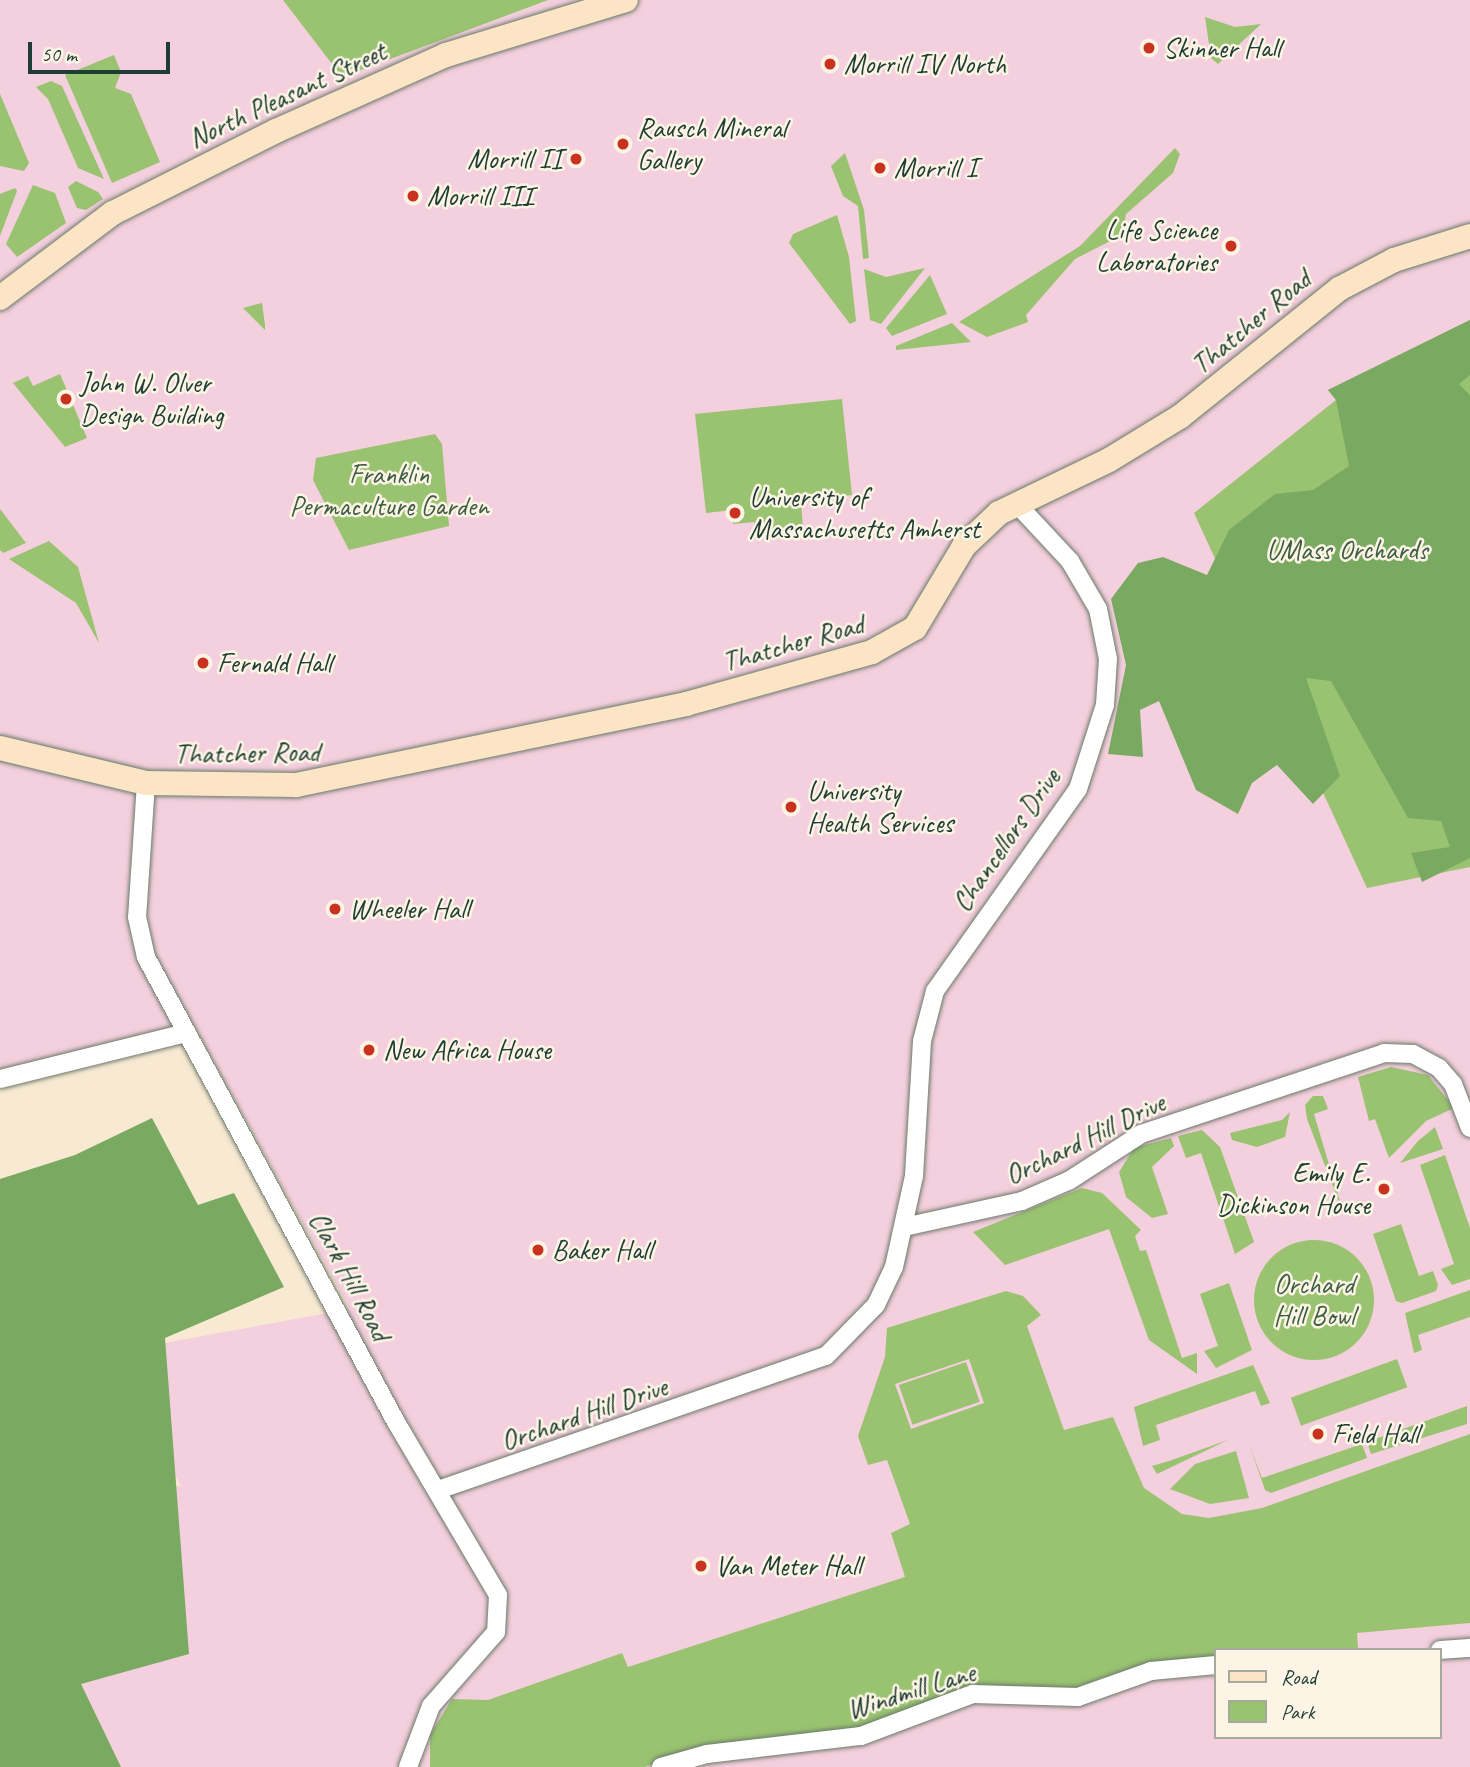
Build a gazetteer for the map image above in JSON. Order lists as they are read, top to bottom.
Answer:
{
  "streets": {
    "street": [
      "North Pleasant Street",
      "Thatcher Road",
      "Chancellors Drive",
      "Orchard Hill Drive",
      "Clark Hill Road",
      "Windmill Lane"
    ]
  },
  "crossings": [
    ["Thatcher Road", "Chancellors Drive"],
    ["Thatcher Road", "Clark Hill Road"],
    ["Chancellors Drive", "Orchard Hill Drive"],
    ["Orchard Hill Drive", "Clark Hill Road"]
  ],
  "parks": ["Franklin Permaculture Garden", "UMass Orchards", "Orchard Hill Bowl"],
  "places": [
    "Skinner Hall",
    "Morrill IV North",
    "Rausch Mineral Gallery",
    "Morrill II",
    "Morrill I",
    "Morrill III",
    "Life Science Laboratories",
    "John W. Olver Design Building",
    "University of Massachusetts Amherst",
    "Fernald Hall",
    "University Health Services",
    "Wheeler Hall",
    "New Africa House",
    "Emily E. Dickinson House",
    "Baker Hall",
    "Field Hall",
    "Van Meter Hall"
  ],
  "legend": ["Road", "Park"],
  "scale_bar": "50 m"
}
